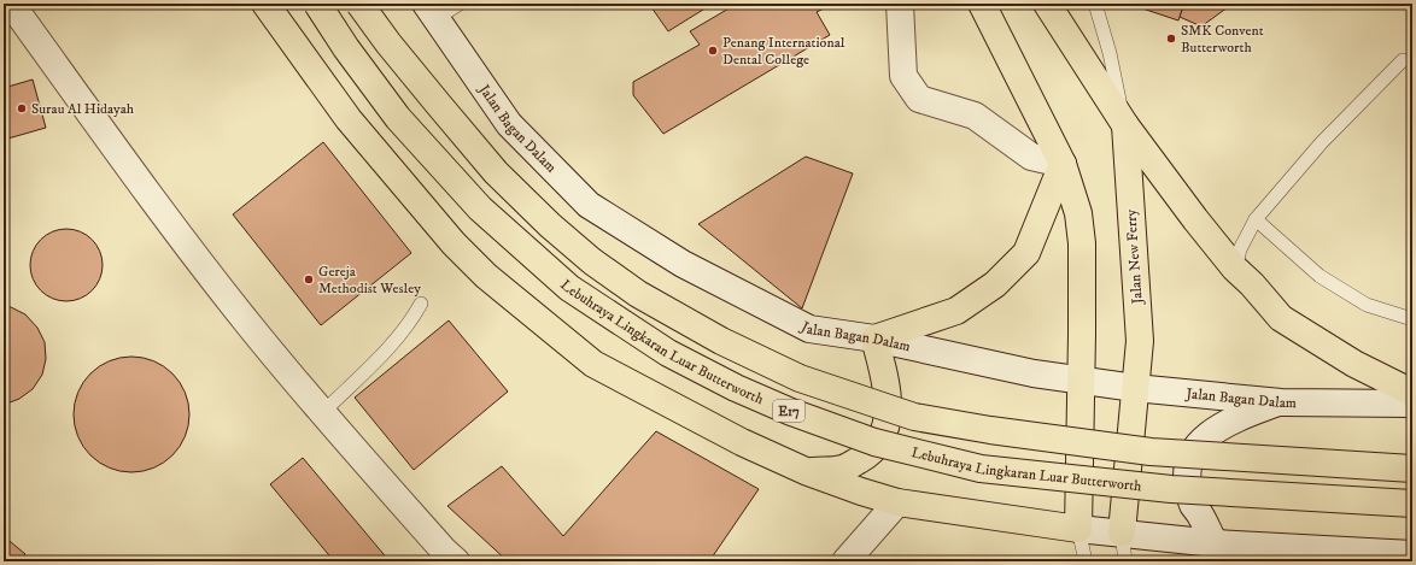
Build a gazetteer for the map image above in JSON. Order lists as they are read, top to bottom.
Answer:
{
  "streets": {
    "highway": ["Jalan New Ferry", "Lebuhraya Lingkaran Luar Butterworth", "E17"],
    "street": ["Jalan Bagan Dalam"]
  },
  "crossings": [
    ["Jalan Bagan Dalam", "Jalan New Ferry"]
  ],
  "places": [
    "SMK Convent Butterworth",
    "Penang International Dental College",
    "Surau Al Hidayah",
    "Gereja Methodist Wesley"
  ]
}
